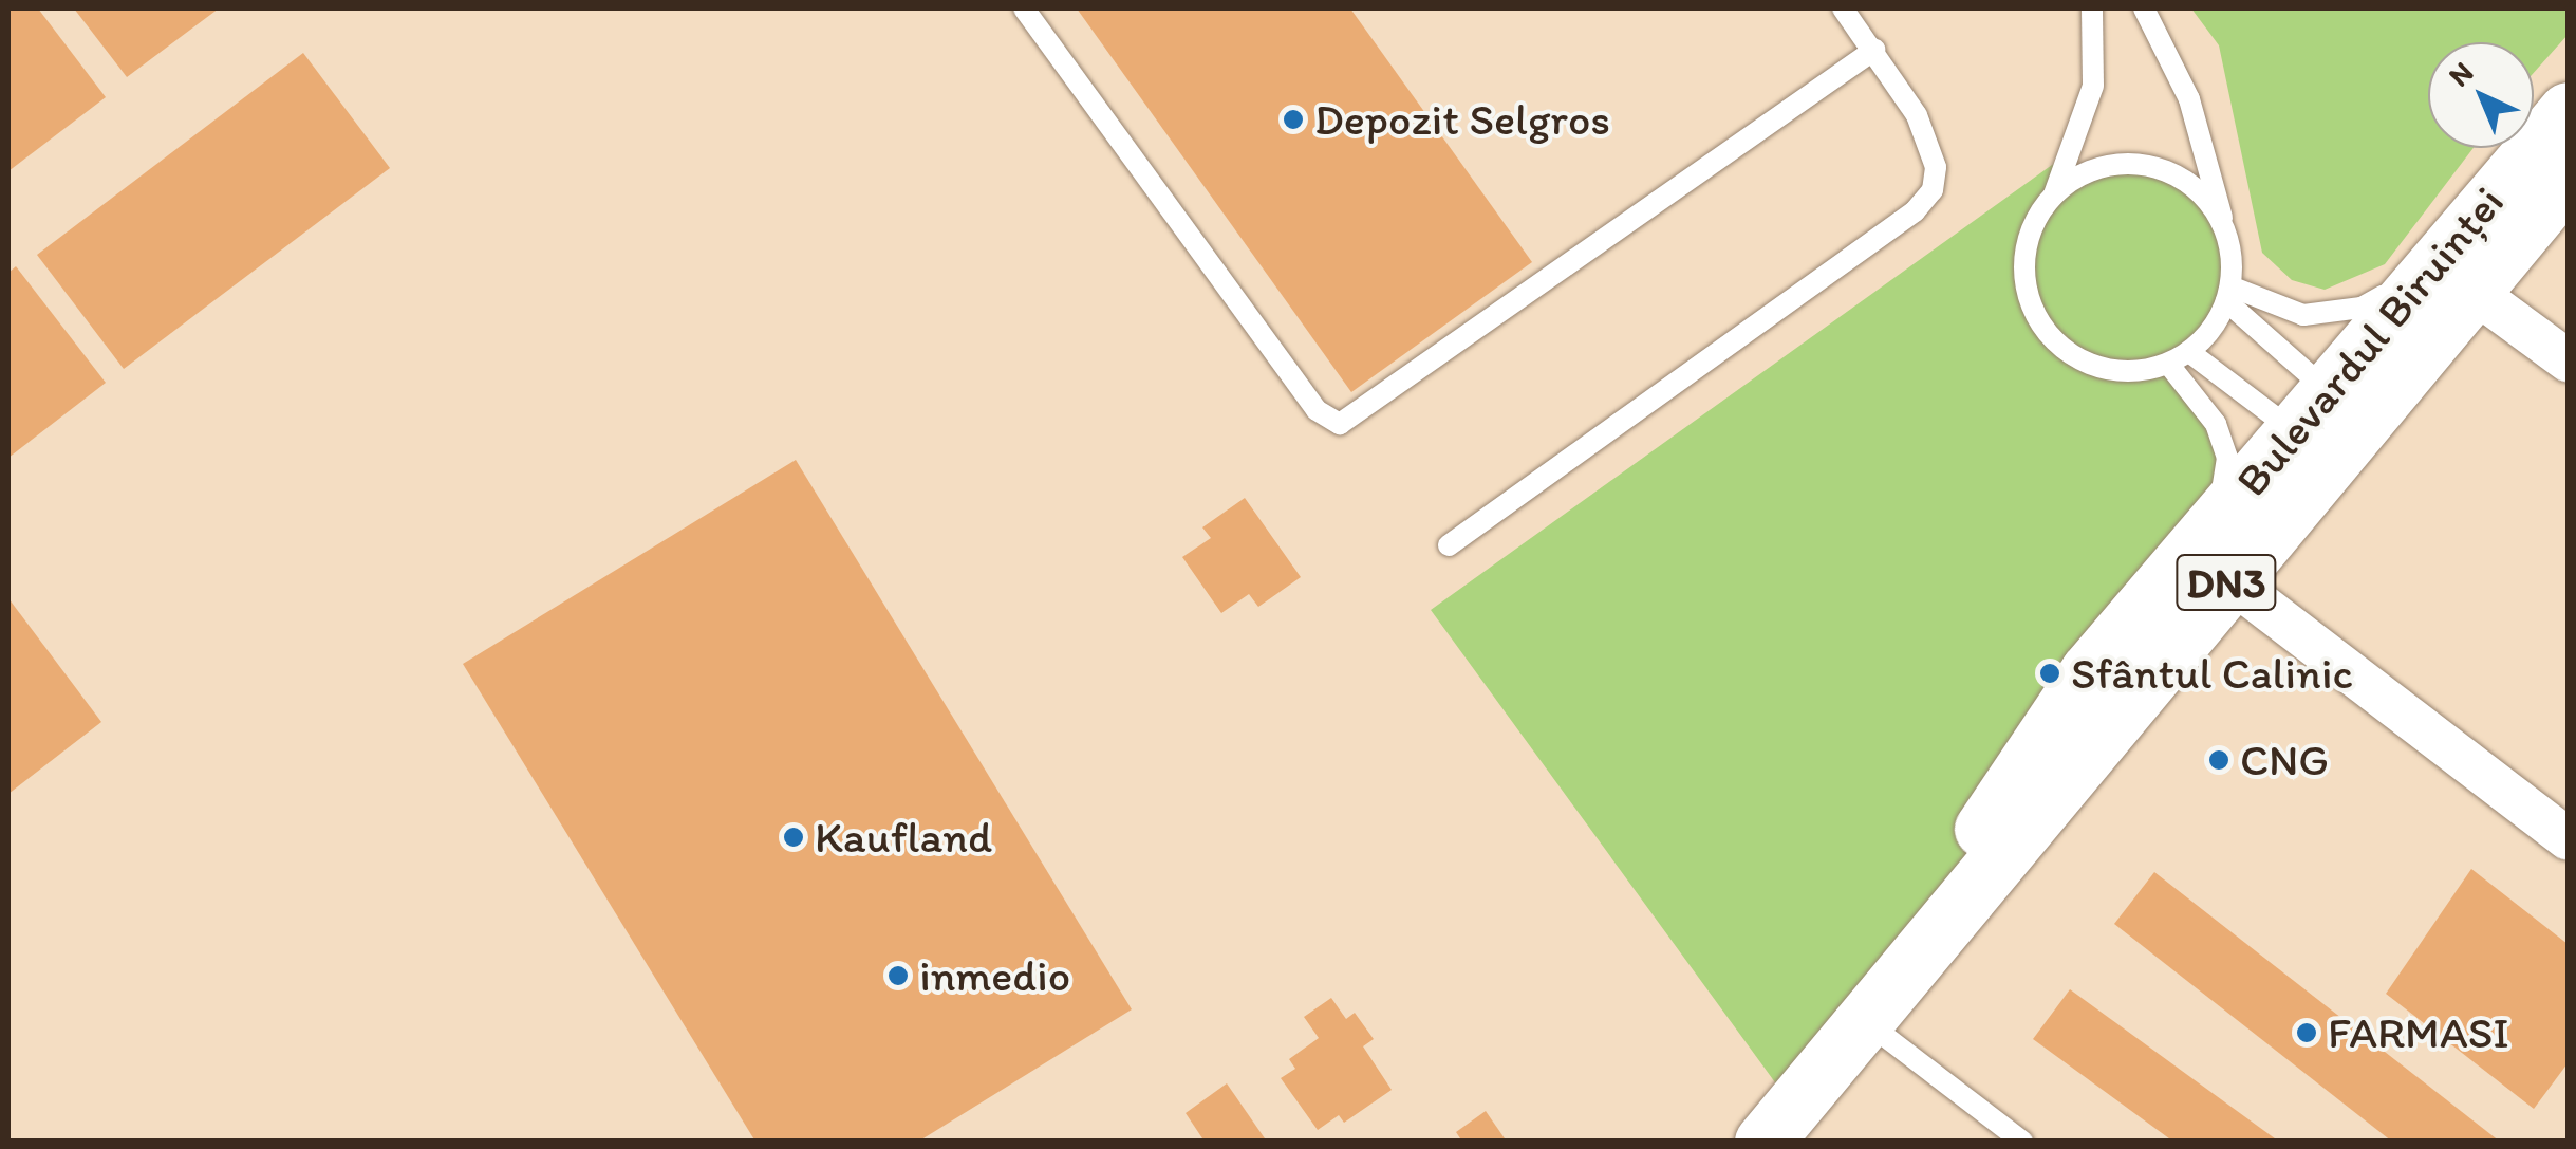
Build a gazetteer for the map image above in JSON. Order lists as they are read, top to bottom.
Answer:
{
  "streets": {
    "main road": ["Bulevardul Biruinței", "DN3"]
  },
  "places": [
    "Depozit Selgros",
    "Sfântul Calinic",
    "CNG",
    "Kaufland",
    "inmedio",
    "FARMASI"
  ],
  "north": "top left"
}
